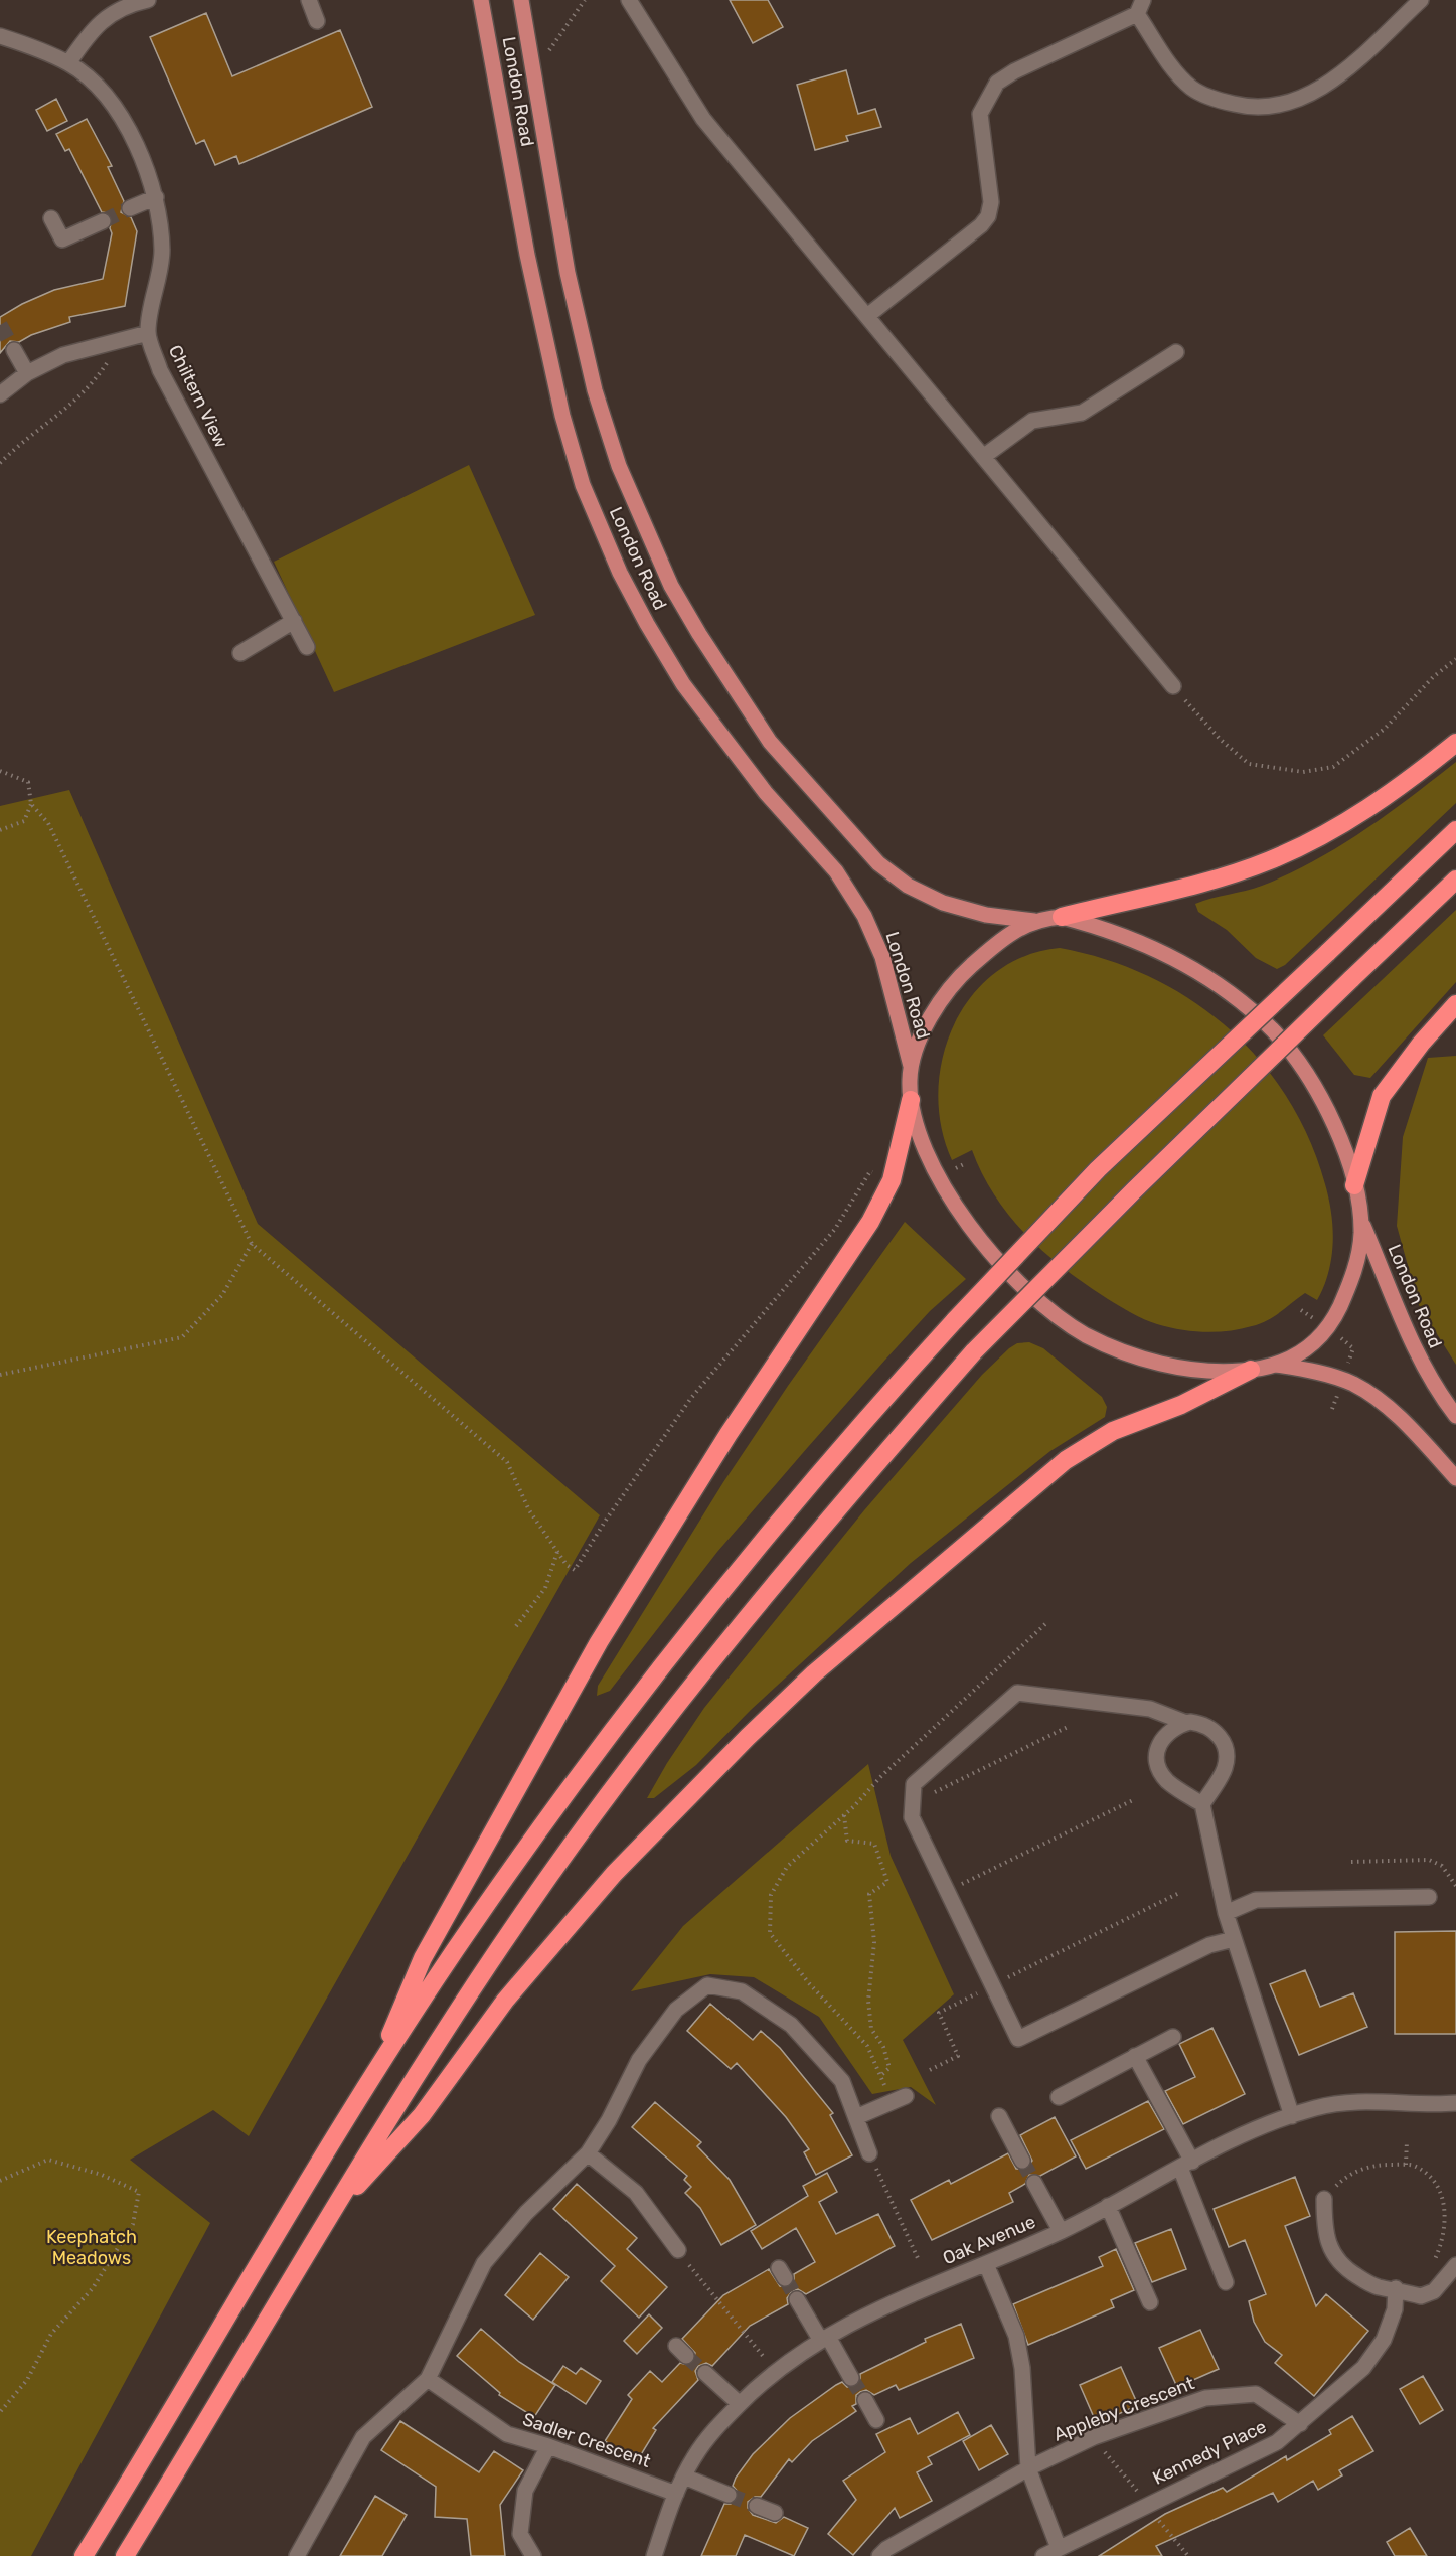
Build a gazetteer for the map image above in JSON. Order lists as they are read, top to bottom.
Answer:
{
  "streets": {
    "main road": ["London Road"],
    "street": [
      "Chiltern View",
      "Oak Avenue",
      "Appleby Crescent",
      "Sadler Crescent",
      "Kennedy Place"
    ]
  },
  "crossings": [
    ["Oak Avenue", "Appleby Crescent"],
    ["Oak Avenue", "Sadler Crescent"],
    ["Appleby Crescent", "Kennedy Place"]
  ],
  "parks": ["Keephatch Meadows"]
}
